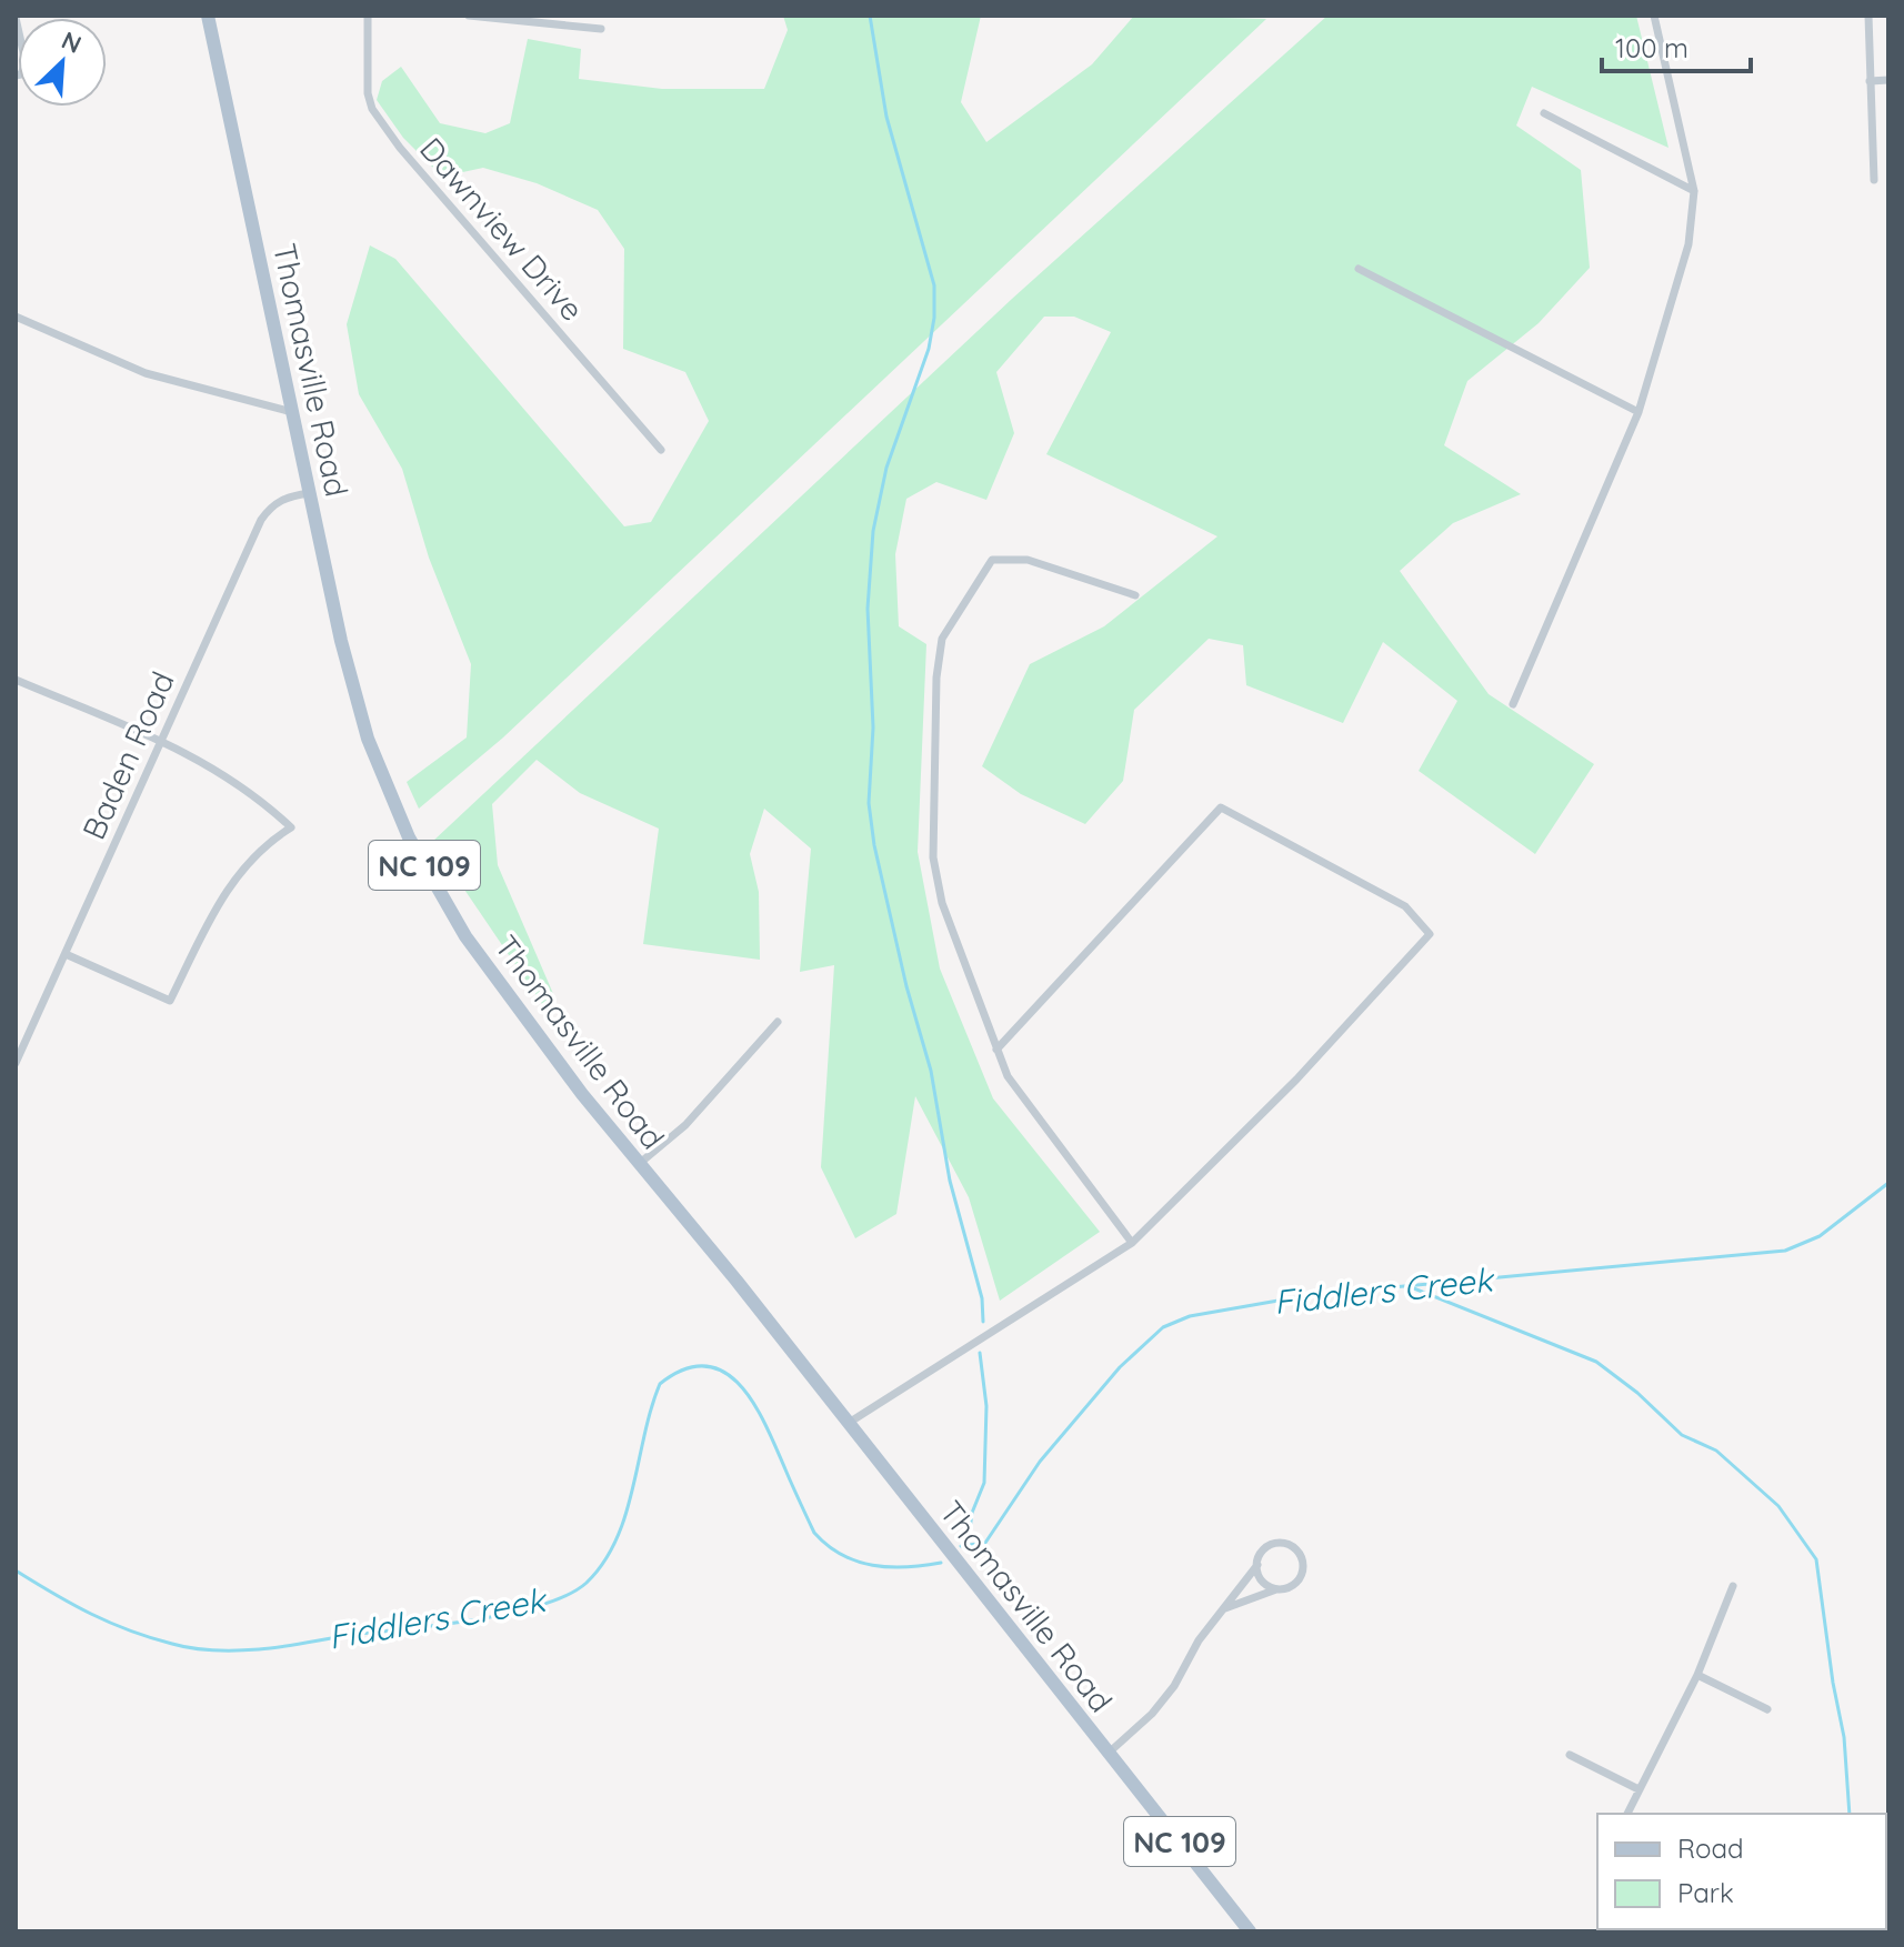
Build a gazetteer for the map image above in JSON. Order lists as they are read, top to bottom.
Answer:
{
  "streets": {
    "main road": ["Thomasville Road", "NC 109"],
    "street": ["Dawnview Drive", "Baden Road"]
  },
  "crossings": [
    ["Thomasville Road", "Baden Road"]
  ],
  "water": ["Fiddlers Creek"],
  "legend": ["Road", "Park"],
  "scale_bar": "100 m",
  "north": "top right"
}
